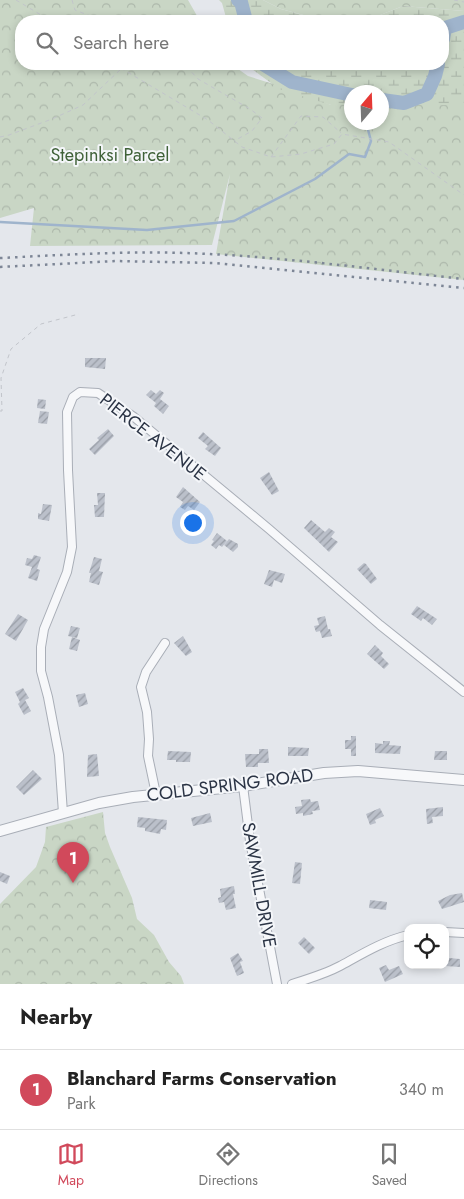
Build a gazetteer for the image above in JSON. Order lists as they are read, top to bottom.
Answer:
{
  "streets": {
    "street": ["PIERCE AVENUE", "COLD SPRING ROAD", "SAWMILL DRIVE"]
  },
  "crossings": [
    ["PIERCE AVENUE", "COLD SPRING ROAD"],
    ["COLD SPRING ROAD", "SAWMILL DRIVE"]
  ],
  "parks": ["Stepinksi Parcel"],
  "north": "top",
  "page": {
    "search": "Search here",
    "pins": "1",
    "heading": "Nearby",
    "list": [
      {
        "mark": "1",
        "name": "Blanchard Farms Conservation",
        "note": "Park",
        "value": "340 m"
      }
    ],
    "nav": ["Map", "Directions", "Saved"]
  }
}
